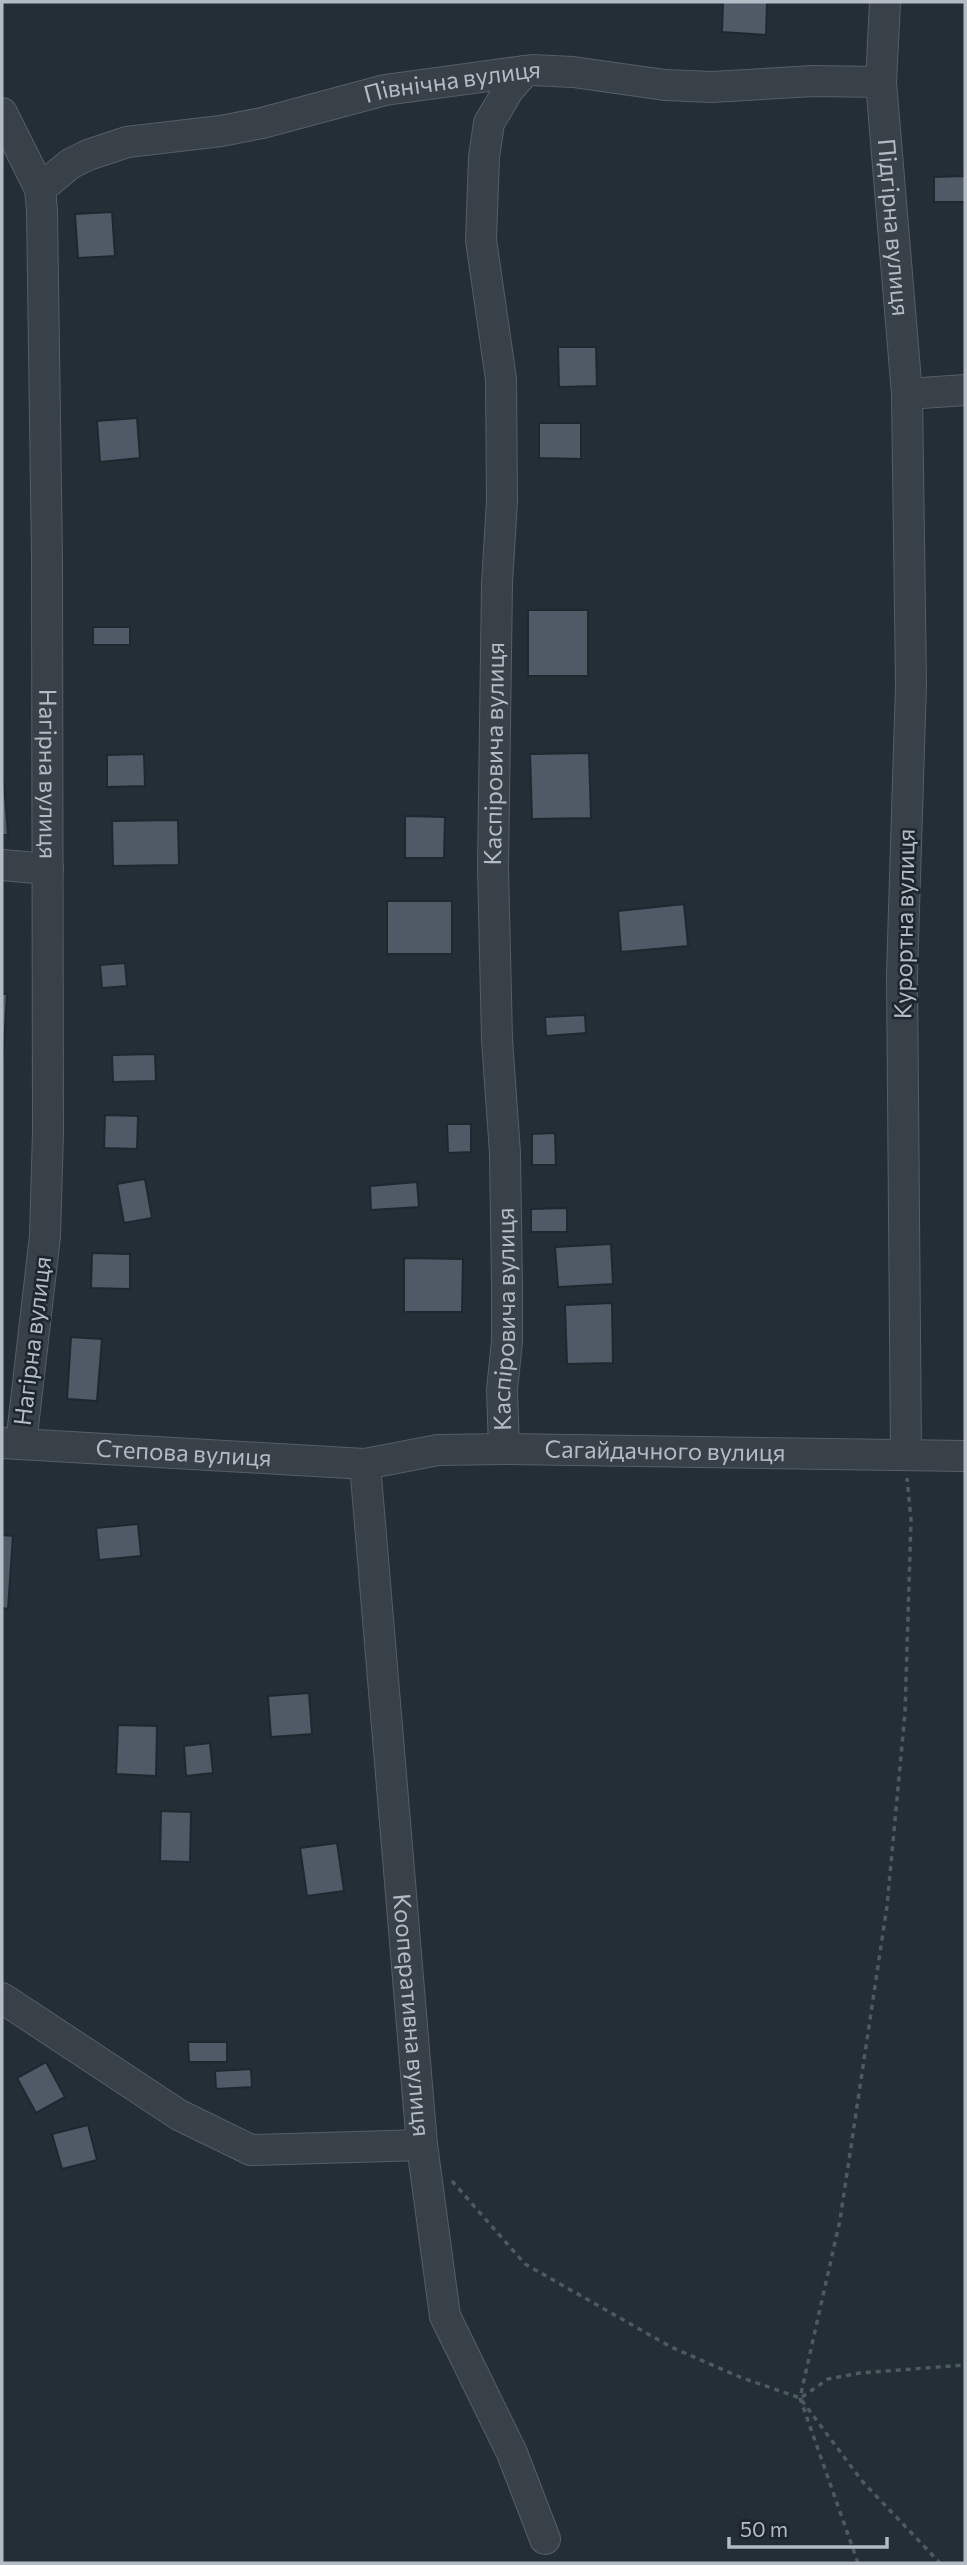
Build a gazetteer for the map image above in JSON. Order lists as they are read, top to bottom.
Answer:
{
  "streets": {
    "street": [
      "Північна вулиця",
      "Підгірна вулиця",
      "Каспіровича вулиця",
      "Нагірна вулиця",
      "Курортна вулиця",
      "Сагайдачного вулиця",
      "Степова вулиця",
      "Кооперативна вулиця"
    ]
  },
  "crossings": [
    ["Північна вулиця", "Підгірна вулиця"],
    ["Північна вулиця", "Каспіровича вулиця"],
    ["Північна вулиця", "Нагірна вулиця"],
    ["Підгірна вулиця", "Курортна вулиця"],
    ["Каспіровича вулиця", "Сагайдачного вулиця"],
    ["Нагірна вулиця", "Степова вулиця"],
    ["Курортна вулиця", "Сагайдачного вулиця"],
    ["Сагайдачного вулиця", "Степова вулиця"],
    ["Сагайдачного вулиця", "Кооперативна вулиця"],
    ["Степова вулиця", "Кооперативна вулиця"]
  ],
  "scale_bar": "50 m"
}
